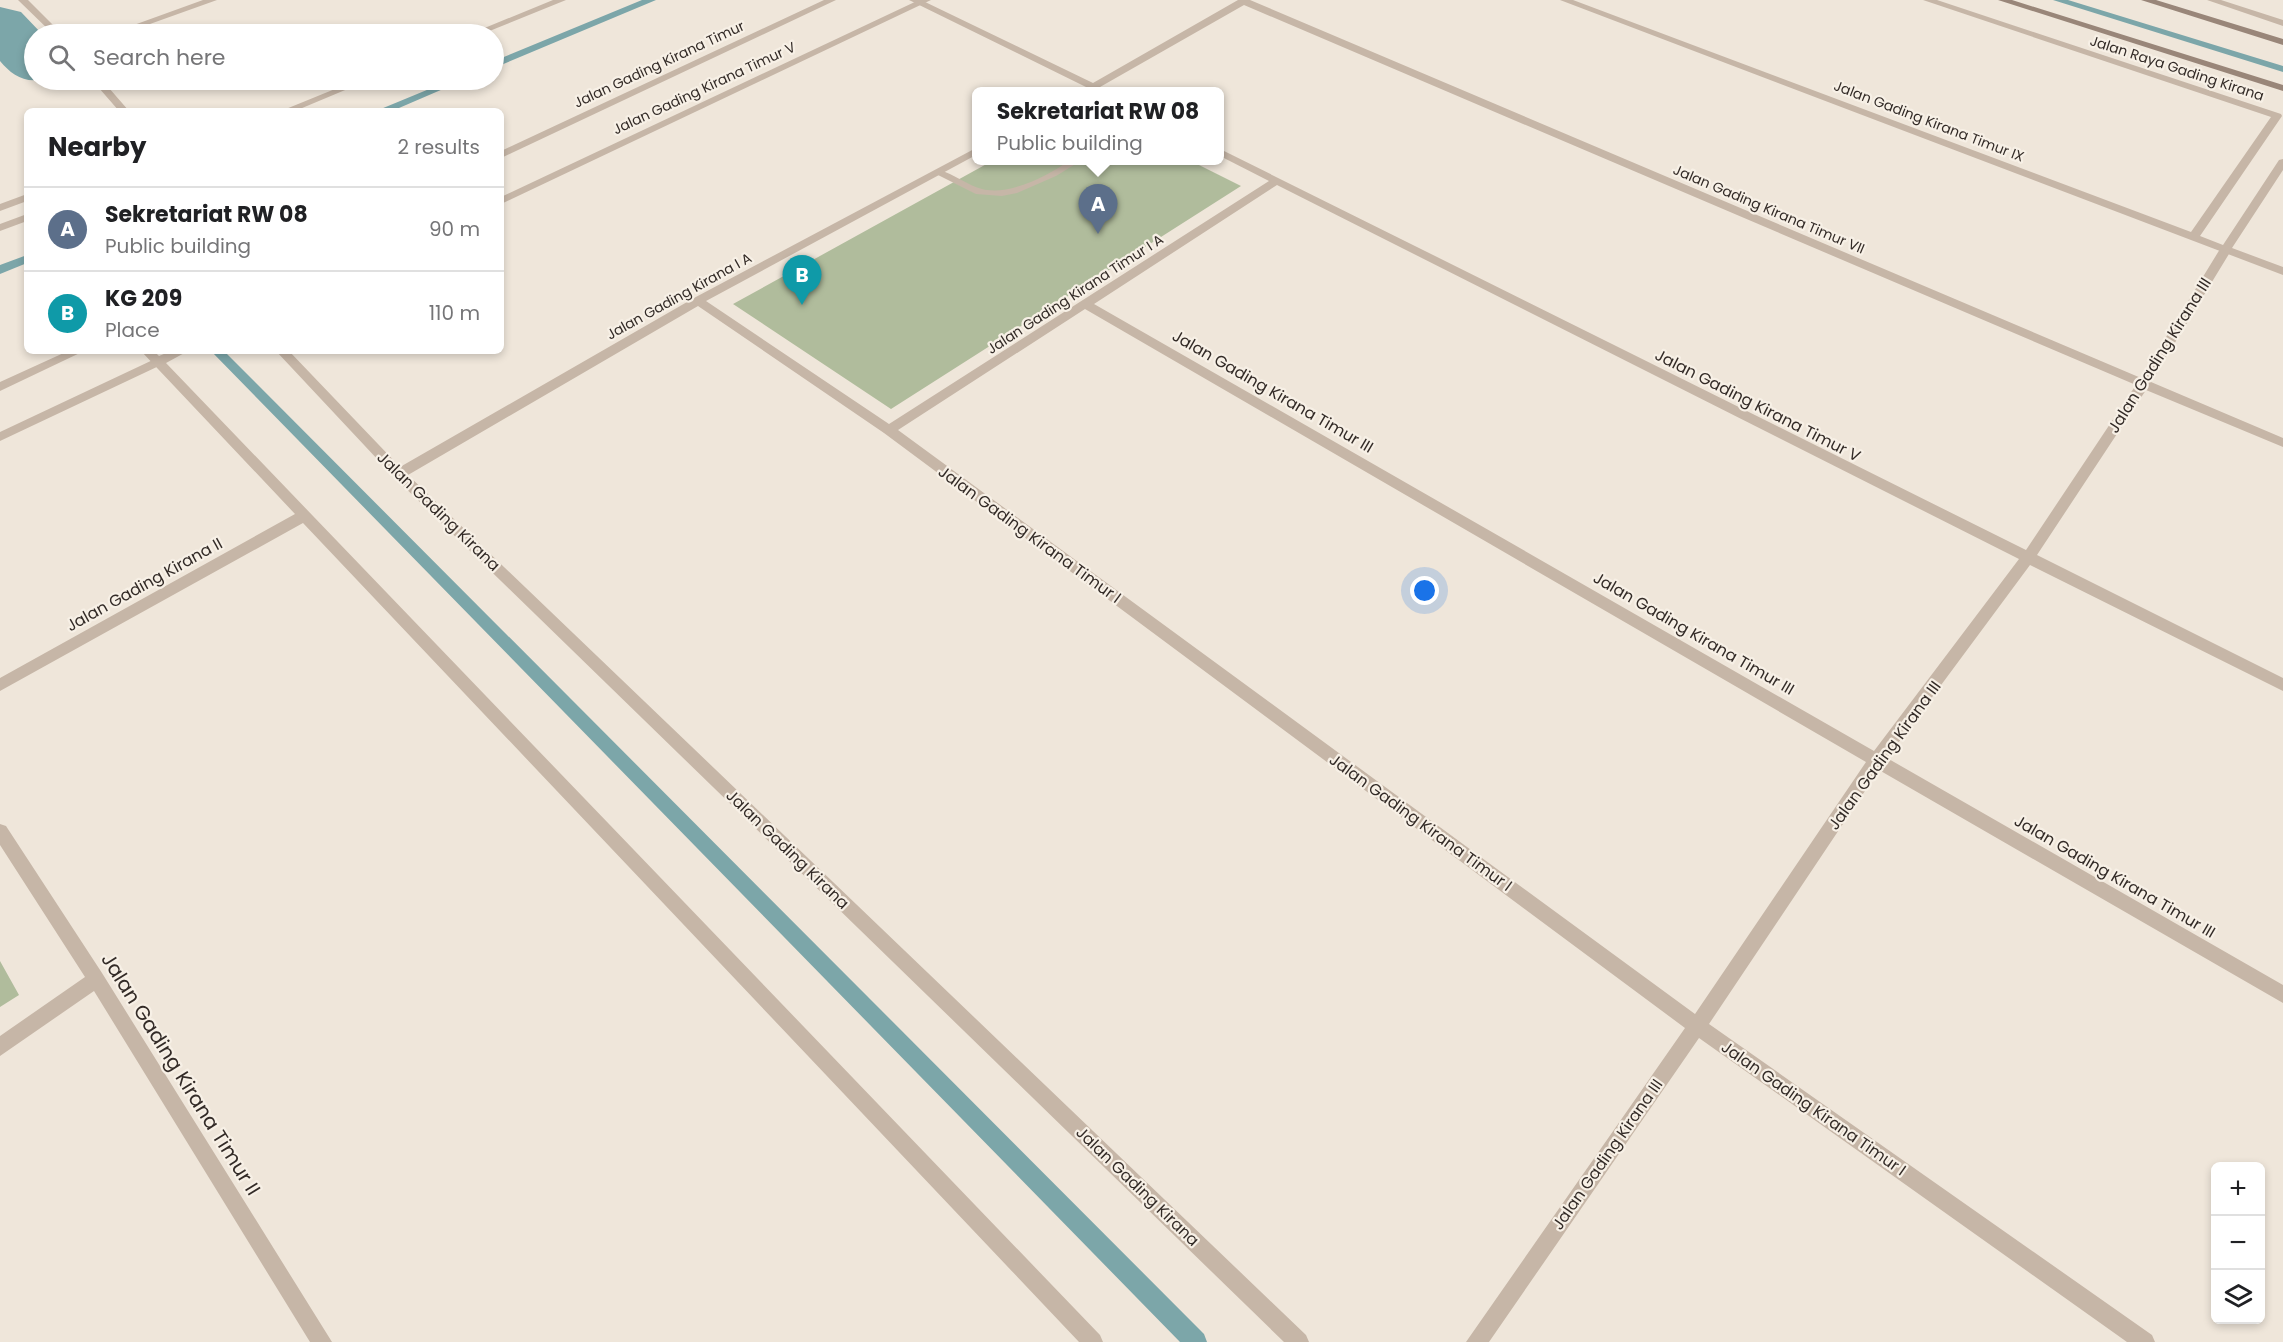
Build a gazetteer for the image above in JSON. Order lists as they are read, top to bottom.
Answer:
{
  "streets": {
    "street": [
      "Jalan Gading Kirana Timur",
      "Jalan Raya Gading Kirana",
      "Jalan Gading Kirana Timur V",
      "Jalan Gading Kirana Timur IX",
      "Jalan Gading Kirana Timur VII",
      "Jalan Gading Kirana Timur I A",
      "Jalan Gading Kirana I A",
      "Jalan Gading Kirana III",
      "Jalan Gading Kirana Timur III",
      "Jalan Gading Kirana",
      "Jalan Gading Kirana Timur I",
      "Jalan Gading Kirana II",
      "Jalan Gading Kirana Timur II"
    ]
  },
  "crossings": [
    ["Jalan Raya Gading Kirana", "Jalan Gading Kirana Timur IX"],
    ["Jalan Gading Kirana Timur V", "Jalan Gading Kirana Timur I A"],
    ["Jalan Gading Kirana Timur V", "Jalan Gading Kirana III"],
    ["Jalan Gading Kirana Timur IX", "Jalan Gading Kirana III"],
    ["Jalan Gading Kirana Timur VII", "Jalan Gading Kirana III"],
    ["Jalan Gading Kirana Timur I A", "Jalan Gading Kirana Timur III"],
    ["Jalan Gading Kirana Timur I A", "Jalan Gading Kirana Timur I"],
    ["Jalan Gading Kirana I A", "Jalan Gading Kirana"],
    ["Jalan Gading Kirana I A", "Jalan Gading Kirana Timur I"],
    ["Jalan Gading Kirana III", "Jalan Gading Kirana Timur III"],
    ["Jalan Gading Kirana III", "Jalan Gading Kirana Timur I"]
  ],
  "page": {
    "search": "Search here",
    "popup": ["Sekretariat RW 08", "Public building"],
    "heading": ["Nearby", "2 results"],
    "pins": ["A", "B"],
    "list": [
      {
        "mark": "A",
        "name": "Sekretariat RW 08",
        "note": "Public building",
        "value": "90 m"
      },
      {
        "mark": "B",
        "name": "KG 209",
        "note": "Place",
        "value": "110 m"
      }
    ],
    "map_buttons": ["+", "−"]
  }
}
